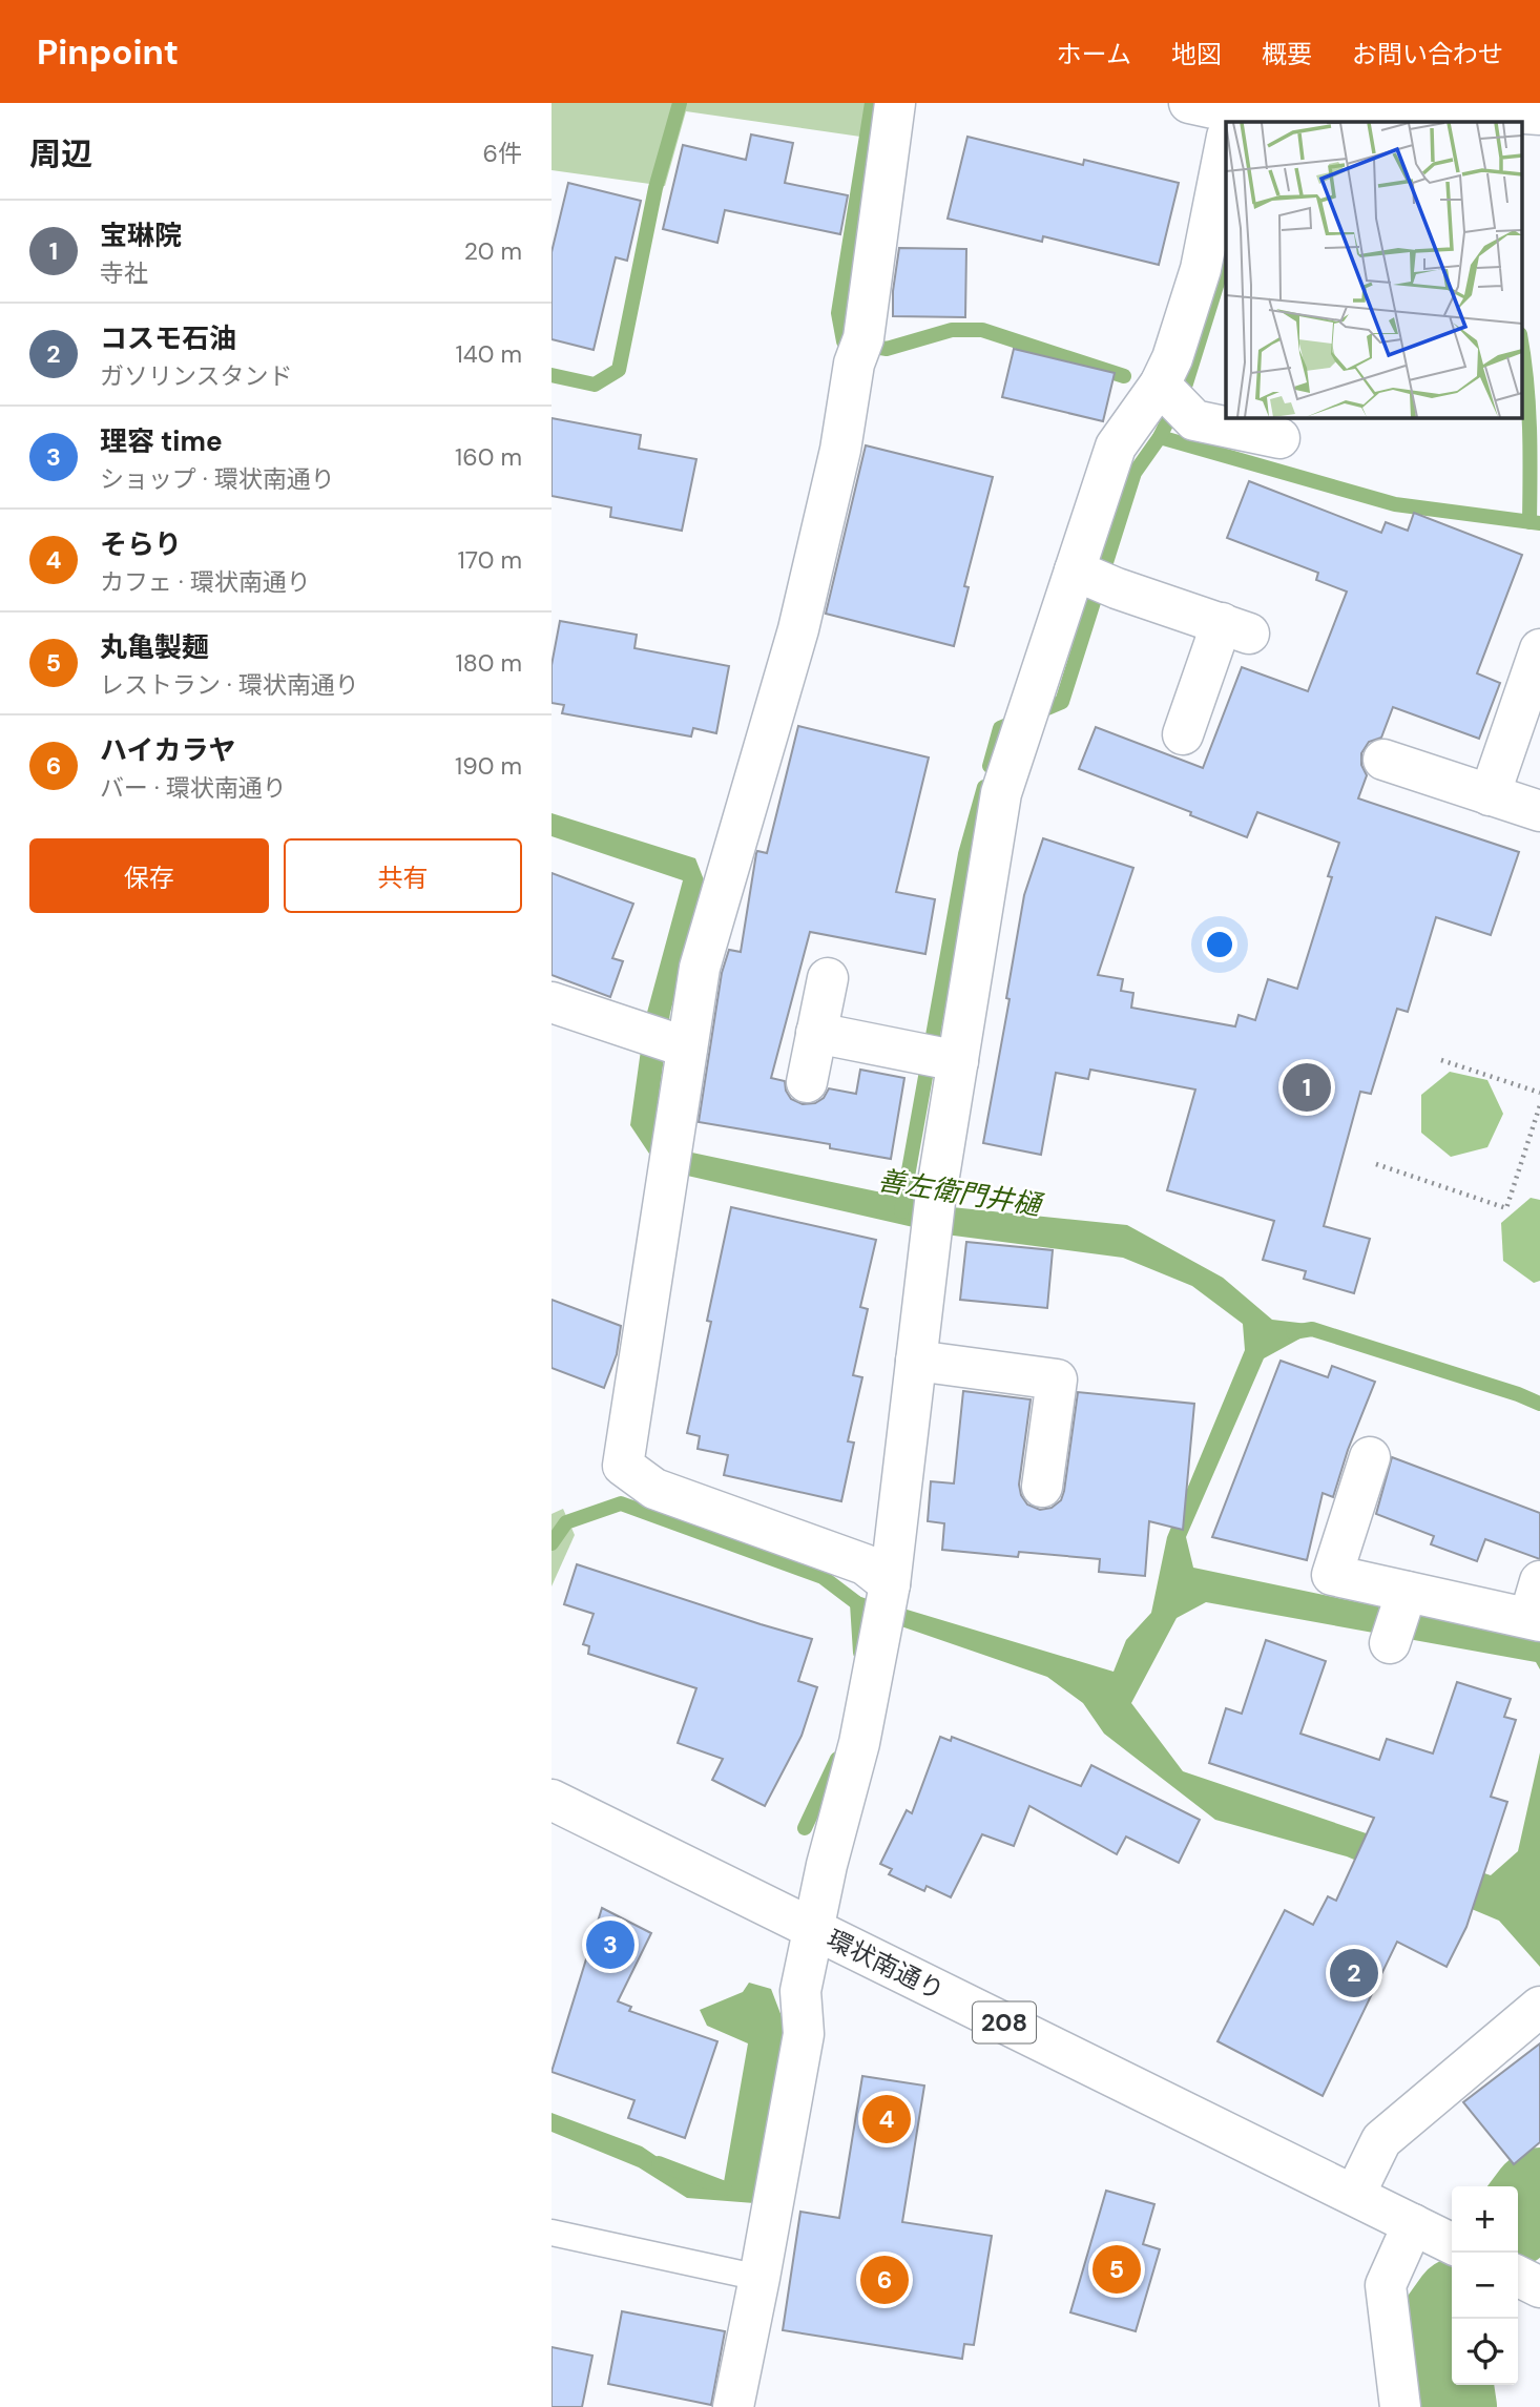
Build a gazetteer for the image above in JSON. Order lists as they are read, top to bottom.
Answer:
{
  "streets": {
    "main road": ["環状南通り", "208"]
  },
  "water": ["善左衛門井樋"],
  "page": {
    "header": "Pinpoint",
    "nav": [
      "ホーム",
      "地図",
      "概要",
      "お問い合わせ"
    ],
    "heading": ["周辺", "6件"],
    "list": [
      {
        "mark": "1",
        "name": "宝琳院",
        "note": "寺社",
        "value": "20 m"
      },
      {
        "mark": "2",
        "name": "コスモ石油",
        "note": "ガソリンスタンド",
        "value": "140 m"
      },
      {
        "mark": "3",
        "name": "理容 time",
        "note": "ショップ · 環状南通り",
        "value": "160 m"
      },
      {
        "mark": "4",
        "name": "そらり",
        "note": "カフェ · 環状南通り",
        "value": "170 m"
      },
      {
        "mark": "5",
        "name": "丸亀製麺",
        "note": "レストラン · 環状南通り",
        "value": "180 m"
      },
      {
        "mark": "6",
        "name": "ハイカラヤ",
        "note": "バー · 環状南通り",
        "value": "190 m"
      }
    ],
    "buttons": ["保存", "共有"],
    "pins": [
      "1",
      "3",
      "2",
      "4",
      "5",
      "6"
    ],
    "map_buttons": ["+", "−"]
  }
}
